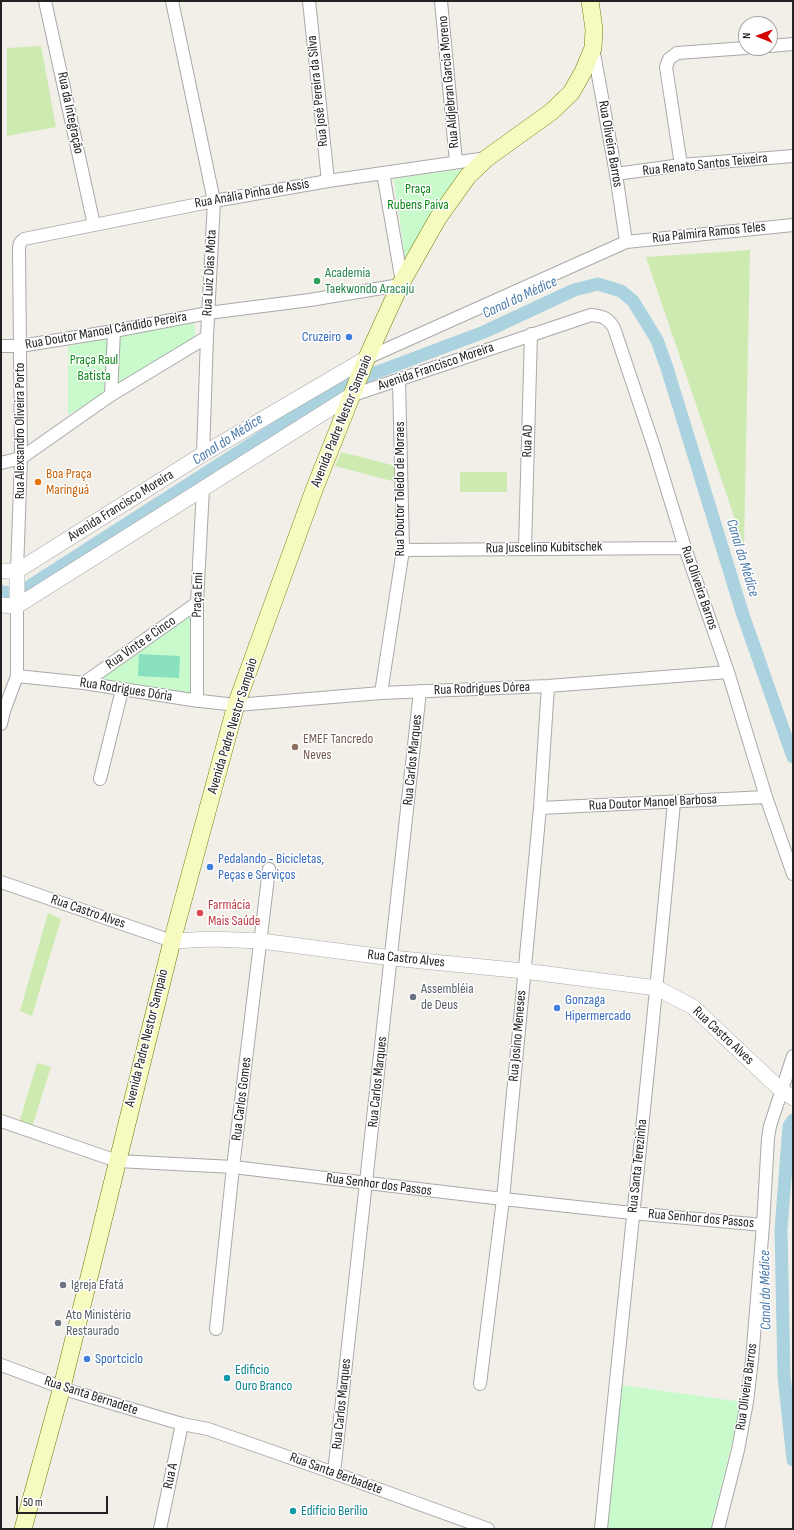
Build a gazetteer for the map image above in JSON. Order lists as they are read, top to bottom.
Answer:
{
  "streets": {
    "main road": ["Avenida Padre Nestor Sampaio"],
    "street": [
      "Rua Aldjebran Garcia Moreno",
      "Rua José Pereira da Silva",
      "Rua da Integração",
      "Rua Oliveira Barros",
      "Rua Renato Santos Teixeira",
      "Rua Anália Pinha de Assis",
      "Rua Palmira Ramos Teles",
      "Rua Luiz Dias Mota",
      "Rua Doutor Manoel Cândido Pereira",
      "Avenida Francisco Moreira",
      "Rua Alexsandro Oliveira Porto",
      "Rua AD",
      "Rua Doutor Toledo de Moraes",
      "Rua Juscelino Kubitschek",
      "Praça Emi",
      "Rua Vinte e Cinco",
      "Rua Rodrigues Dórea",
      "Rua Rodrigues Dória",
      "Rua Carlos Marques",
      "Rua Doutor Manoel Barbosa",
      "Rua Castro Alves",
      "Rua Josino Meneses",
      "Rua Carlos Gomes",
      "Rua Santa Terezinha",
      "Rua Senhor dos Passos",
      "Rua Santa Bernadete",
      "Rua Santa Berbadete",
      "Rua A"
    ]
  },
  "crossings": [
    ["Rua Aldjebran Garcia Moreno", "Rua Anália Pinha de Assis"],
    ["Rua José Pereira da Silva", "Rua Anália Pinha de Assis"],
    ["Rua da Integração", "Rua Anália Pinha de Assis"],
    ["Rua Oliveira Barros", "Rua Renato Santos Teixeira"],
    ["Rua Oliveira Barros", "Rua Palmira Ramos Teles"],
    ["Rua Oliveira Barros", "Avenida Francisco Moreira"],
    ["Rua Oliveira Barros", "Avenida Padre Nestor Sampaio"],
    ["Rua Oliveira Barros", "Rua Juscelino Kubitschek"],
    ["Rua Oliveira Barros", "Rua Rodrigues Dórea"],
    ["Rua Oliveira Barros", "Rua Doutor Manoel Barbosa"],
    ["Rua Oliveira Barros", "Rua Castro Alves"],
    ["Rua Oliveira Barros", "Rua Senhor dos Passos"],
    ["Rua Anália Pinha de Assis", "Rua Luiz Dias Mota"],
    ["Rua Anália Pinha de Assis", "Avenida Padre Nestor Sampaio"],
    ["Rua Anália Pinha de Assis", "Rua Alexsandro Oliveira Porto"],
    ["Rua Palmira Ramos Teles", "Avenida Francisco Moreira"],
    ["Rua Luiz Dias Mota", "Rua Doutor Manoel Cândido Pereira"],
    ["Rua Luiz Dias Mota", "Avenida Francisco Moreira"],
    ["Rua Doutor Manoel Cândido Pereira", "Avenida Padre Nestor Sampaio"],
    ["Rua Doutor Manoel Cândido Pereira", "Rua Alexsandro Oliveira Porto"],
    ["Avenida Francisco Moreira", "Avenida Padre Nestor Sampaio"],
    ["Avenida Francisco Moreira", "Rua Alexsandro Oliveira Porto"],
    ["Avenida Francisco Moreira", "Rua AD"],
    ["Avenida Francisco Moreira", "Rua Doutor Toledo de Moraes"],
    ["Avenida Francisco Moreira", "Praça Emi"],
    ["Avenida Padre Nestor Sampaio", "Rua Rodrigues Dórea"],
    ["Avenida Padre Nestor Sampaio", "Rua Rodrigues Dória"],
    ["Avenida Padre Nestor Sampaio", "Rua Castro Alves"],
    ["Avenida Padre Nestor Sampaio", "Rua Senhor dos Passos"],
    ["Avenida Padre Nestor Sampaio", "Rua Santa Bernadete"],
    ["Rua AD", "Rua Juscelino Kubitschek"],
    ["Rua Doutor Toledo de Moraes", "Rua Juscelino Kubitschek"],
    ["Rua Doutor Toledo de Moraes", "Rua Rodrigues Dórea"],
    ["Praça Emi", "Rua Vinte e Cinco"],
    ["Praça Emi", "Rua Rodrigues Dória"],
    ["Rua Vinte e Cinco", "Rua Rodrigues Dória"],
    ["Rua Rodrigues Dórea", "Rua Rodrigues Dória"],
    ["Rua Rodrigues Dórea", "Rua Carlos Marques"],
    ["Rua Rodrigues Dórea", "Rua Josino Meneses"],
    ["Rua Carlos Marques", "Rua Castro Alves"],
    ["Rua Carlos Marques", "Rua Senhor dos Passos"],
    ["Rua Carlos Marques", "Rua Santa Berbadete"],
    ["Rua Doutor Manoel Barbosa", "Rua Josino Meneses"],
    ["Rua Doutor Manoel Barbosa", "Rua Santa Terezinha"],
    ["Rua Castro Alves", "Rua Josino Meneses"],
    ["Rua Castro Alves", "Rua Carlos Gomes"],
    ["Rua Castro Alves", "Rua Santa Terezinha"],
    ["Rua Josino Meneses", "Rua Senhor dos Passos"],
    ["Rua Carlos Gomes", "Rua Senhor dos Passos"],
    ["Rua Santa Terezinha", "Rua Senhor dos Passos"],
    ["Rua Santa Bernadete", "Rua Santa Berbadete"],
    ["Rua Santa Bernadete", "Rua A"],
    ["Rua Santa Berbadete", "Rua A"]
  ],
  "water": ["Canal do Médice"],
  "parks": ["Praça Rubens Paiva", "Praça Raul Batista"],
  "places": [
    "Academia Taekwondo Aracaju",
    "Cruzeiro",
    "Boa Praça Maringuá",
    "EMEF Tancredo Neves",
    "Pedalando - Bicicletas, Peças e Serviços",
    "Farmácia Mais Saúde",
    "Assembléia de Deus",
    "Gonzaga Hipermercado",
    "Igreja Efatá",
    "Ato Ministério Restaurado",
    "Sportciclo",
    "Edificio Ouro Branco",
    "Edifício Berílio"
  ],
  "scale_bar": "50 m",
  "north": "left"
}
